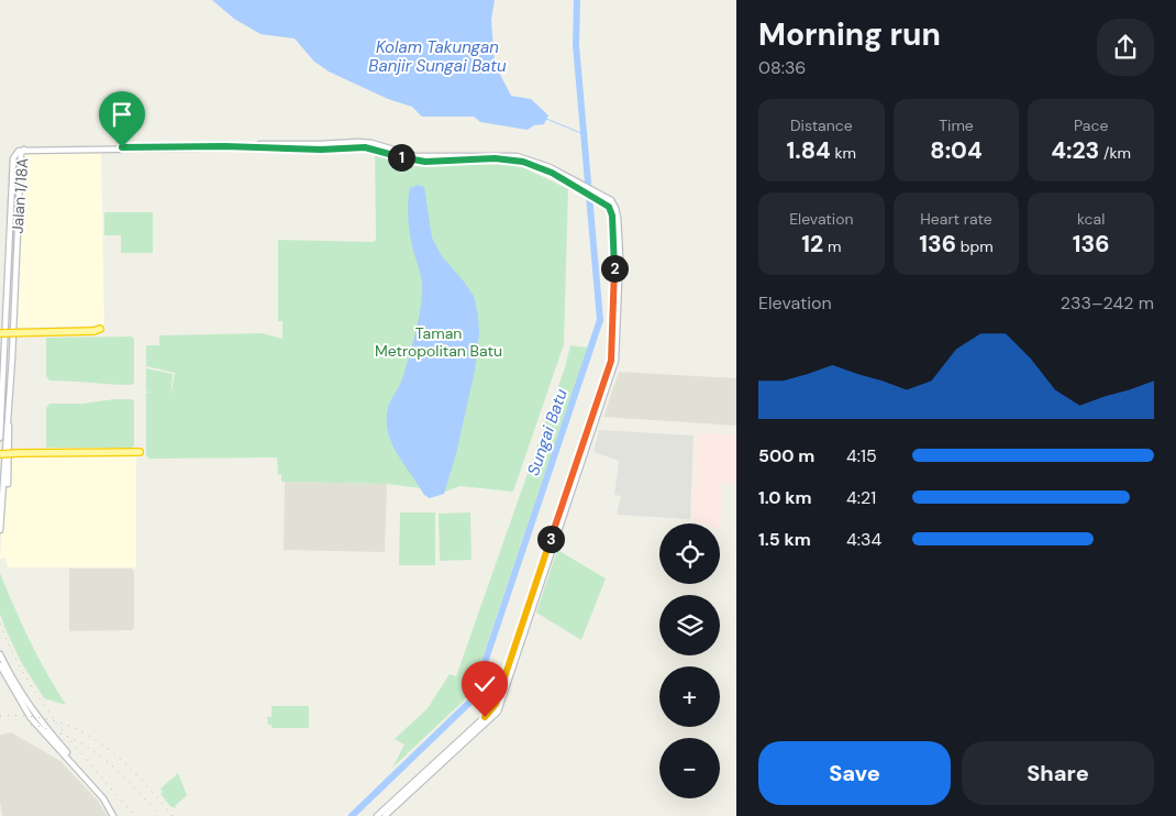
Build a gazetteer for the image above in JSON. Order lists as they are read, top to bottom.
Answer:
{
  "streets": {
    "street": ["Jalan 1/18A"]
  },
  "water": ["Kolam Takungan Banjir Sungai Batu", "Sungai Batu"],
  "parks": ["Taman Metropolitan Batu"],
  "page": {
    "heading": ["Morning run", "08:36"],
    "stats": [
      ["Distance", "1.84 km"],
      ["Time", "8:04"],
      ["Pace", "4:23 /km"],
      ["Elevation", "12 m"],
      ["Heart rate", "136 bpm"],
      ["kcal", "136"]
    ],
    "pins": ["1", "2", "3"],
    "chart": ["Elevation", "233–242 m"],
    "list": [
      {
        "name": "500 m",
        "note": "4:15"
      },
      {
        "name": "1.0 km",
        "note": "4:21"
      },
      {
        "name": "1.5 km",
        "note": "4:34"
      }
    ],
    "map_buttons": ["+", "−"],
    "buttons": ["Save", "Share"]
  }
}
